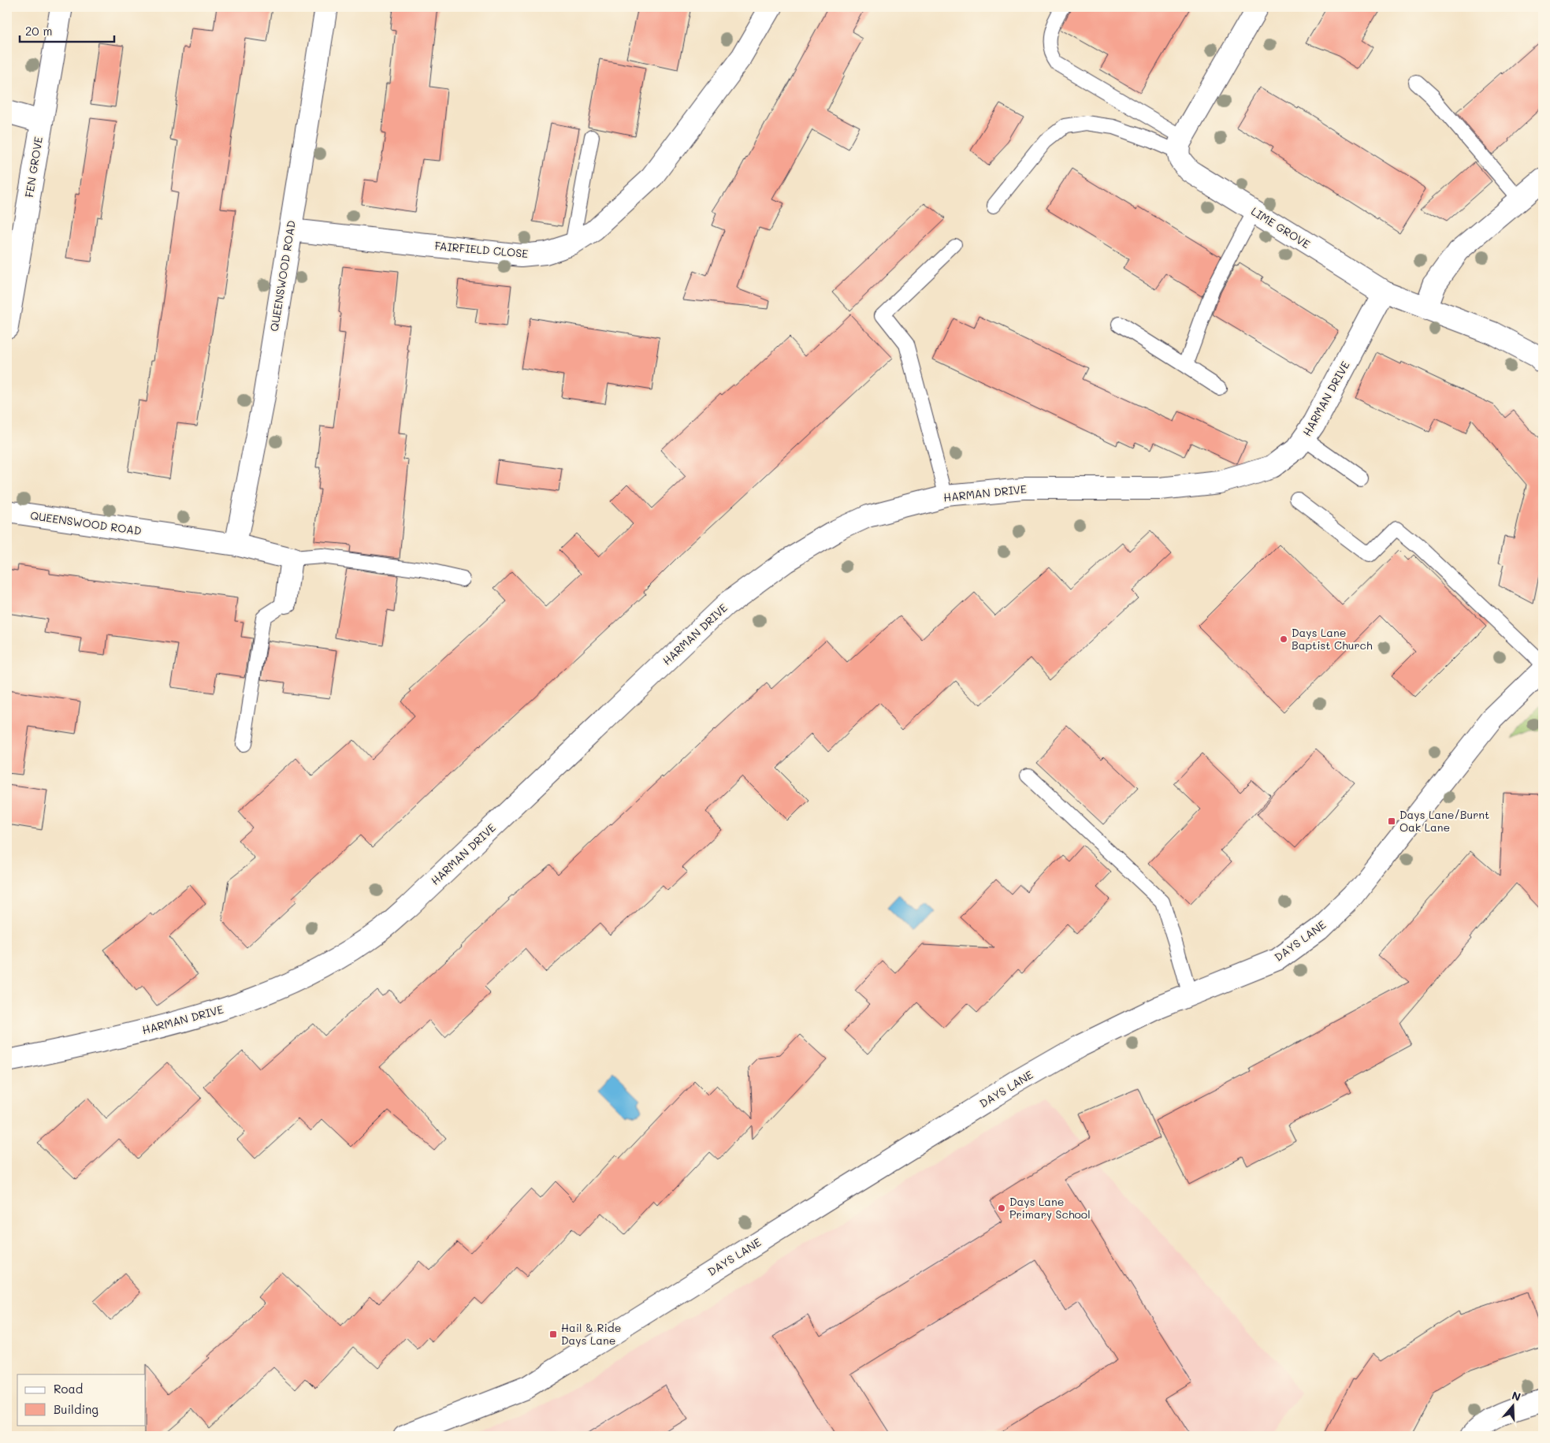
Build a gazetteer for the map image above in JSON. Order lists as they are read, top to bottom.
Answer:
{
  "streets": {
    "street": [
      "FEN GROVE",
      "LIME GROVE",
      "FAIRFIELD CLOSE",
      "QUEENSWOOD ROAD",
      "HARMAN DRIVE",
      "DAYS LANE"
    ]
  },
  "crossings": [
    ["LIME GROVE", "HARMAN DRIVE"],
    ["FAIRFIELD CLOSE", "QUEENSWOOD ROAD"]
  ],
  "places": {
    "other": ["Days Lane Baptist Church", "Days Lane Primary School"],
    "transit": ["Days Lane/Burnt Oak Lane", "Hail & Ride Days Lane"]
  },
  "legend": ["Road", "Building"],
  "scale_bar": "20 m",
  "north": "top"
}
